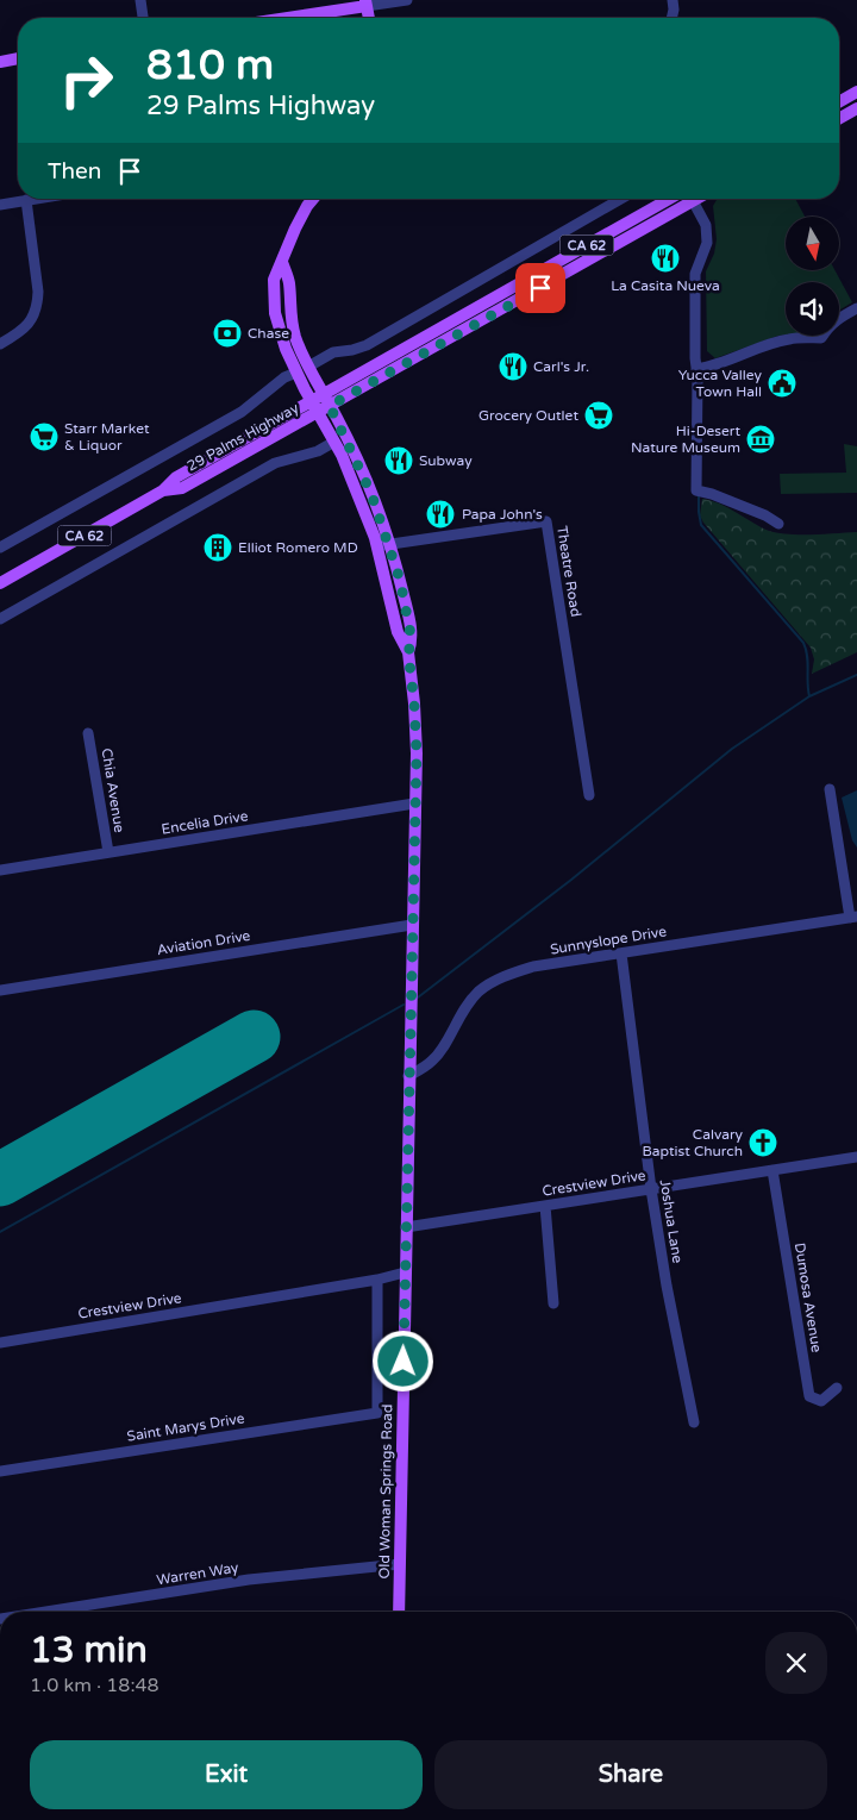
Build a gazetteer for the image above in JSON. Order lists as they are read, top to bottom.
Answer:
{
  "streets": {
    "main road": ["CA 62", "29 Palms Highway", "Old Woman Springs Road"],
    "street": [
      "Theatre Road",
      "Chia Avenue",
      "Encelia Drive",
      "Sunnyslope Drive",
      "Aviation Drive",
      "Crestview Drive",
      "Joshua Lane",
      "Dumosa Avenue",
      "Saint Marys Drive",
      "Warren Way"
    ]
  },
  "crossings": [
    ["29 Palms Highway", "Old Woman Springs Road"],
    ["Theatre Road", "Old Woman Springs Road"],
    ["Chia Avenue", "Encelia Drive"],
    ["Encelia Drive", "Old Woman Springs Road"],
    ["Sunnyslope Drive", "Joshua Lane"],
    ["Sunnyslope Drive", "Old Woman Springs Road"],
    ["Aviation Drive", "Old Woman Springs Road"],
    ["Crestview Drive", "Joshua Lane"],
    ["Crestview Drive", "Dumosa Avenue"],
    ["Crestview Drive", "Saint Marys Drive"],
    ["Crestview Drive", "Old Woman Springs Road"],
    ["Old Woman Springs Road", "Warren Way"]
  ],
  "places": {
    "restaurant": [
      "La Casita Nueva",
      "Carl's Jr.",
      "Subway",
      "Papa John's"
    ],
    "bank": ["Chase"],
    "public building": ["Yucca Valley Town Hall"],
    "supermarket": ["Grocery Outlet", "Starr Market & Liquor"],
    "museum": ["Hi-Desert Nature Museum"],
    "building": ["Elliot Romero MD"],
    "church": ["Calvary Baptist Church"]
  },
  "north": "bottom",
  "page": {
    "turn": ["810 m", "29 Palms Highway"],
    "then": "Then",
    "heading": ["13 min", "1.0 km · 18:48"],
    "buttons": ["Exit", "Share"]
  }
}
